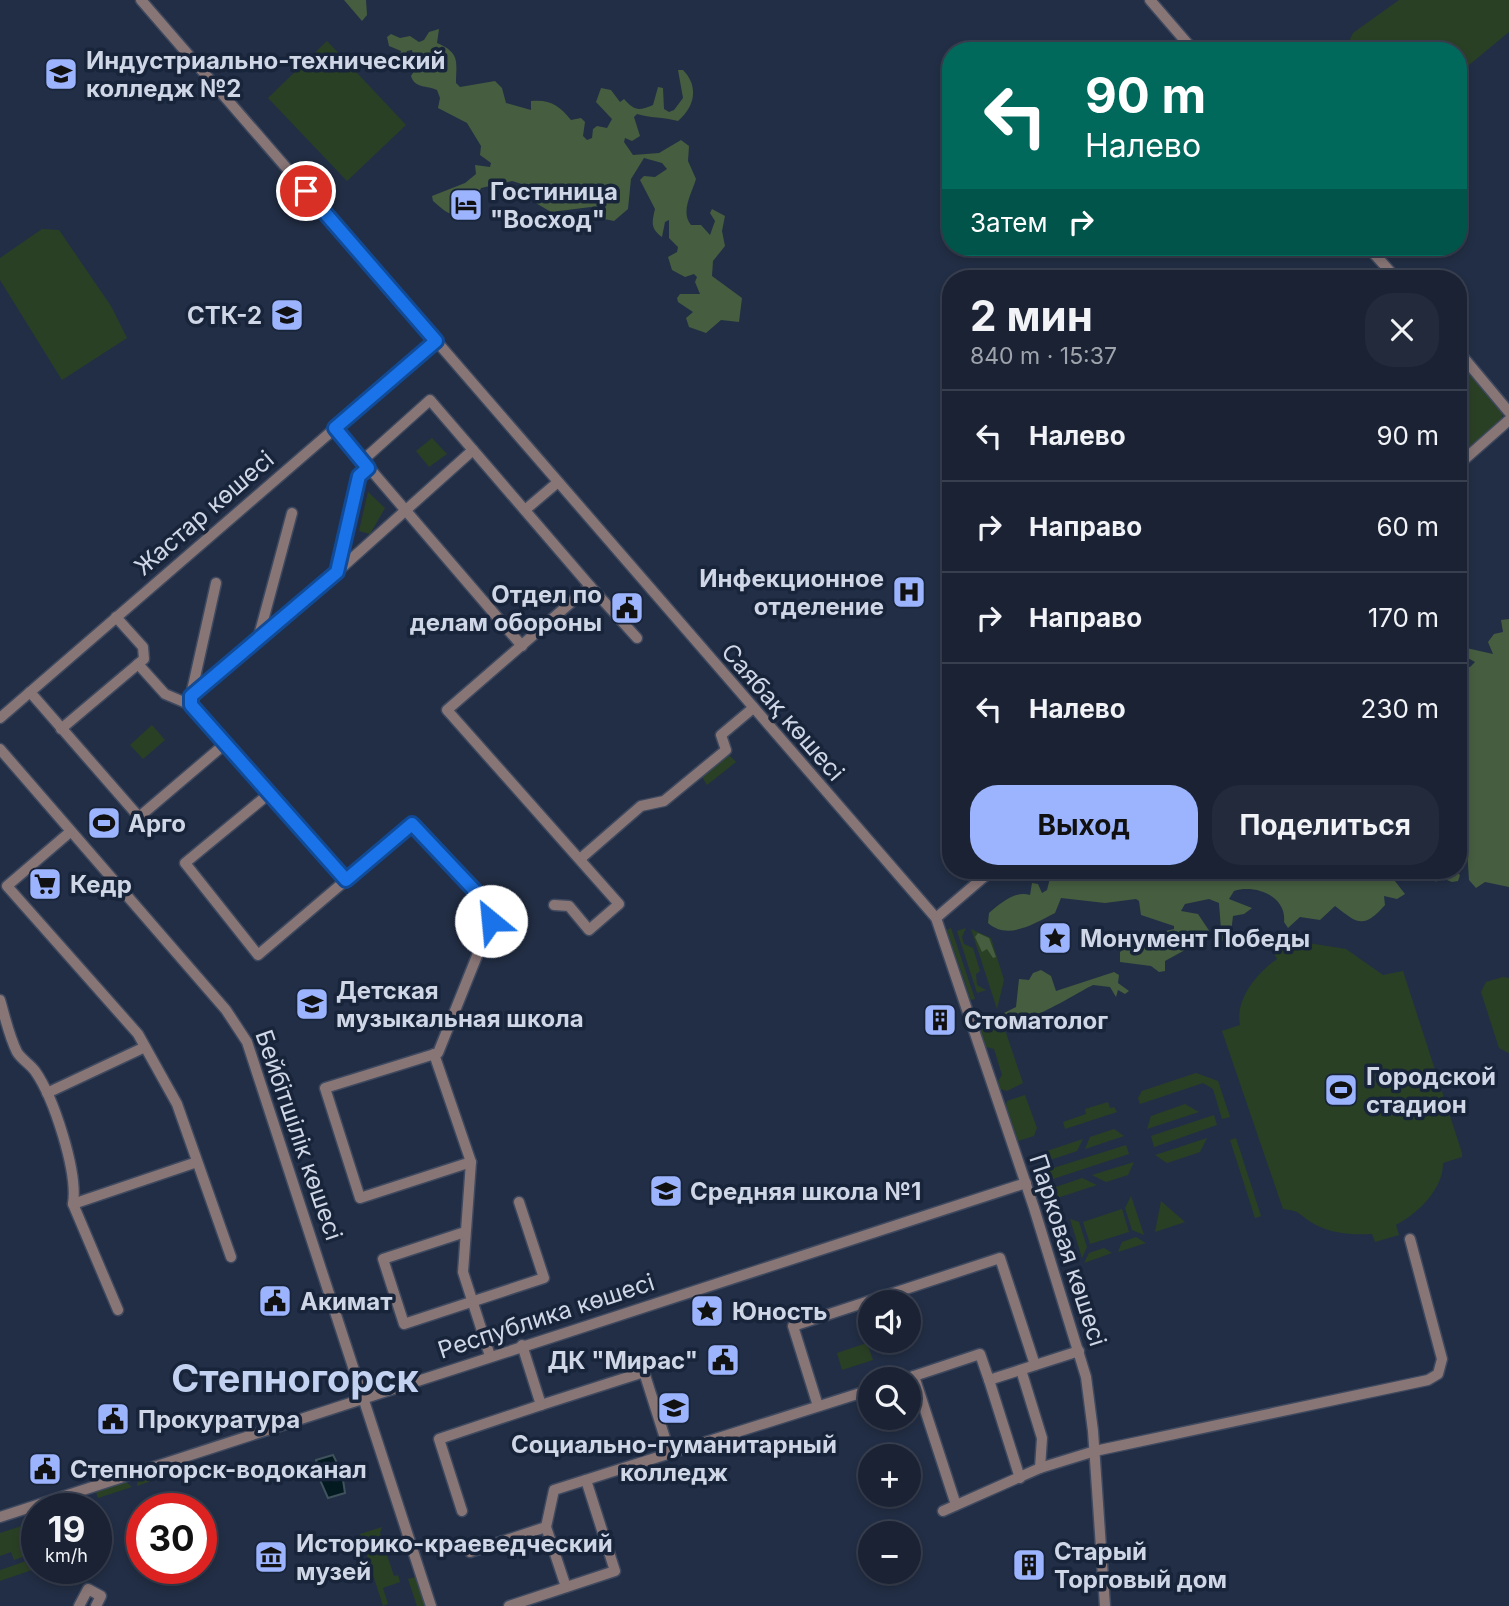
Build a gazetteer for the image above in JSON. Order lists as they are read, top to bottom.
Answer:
{
  "streets": {
    "street": [
      "Жастар көшесі",
      "Саябақ көшесі",
      "Бейбітшілік көшесі",
      "Парковая көшесі",
      "Республика көшесі"
    ]
  },
  "crossings": [
    ["Жастар көшесі", "Саябақ көшесі"],
    ["Саябақ көшесі", "Парковая көшесі"],
    ["Бейбітшілік көшесі", "Республика көшесі"],
    ["Парковая көшесі", "Республика көшесі"]
  ],
  "districts": ["Степногорск"],
  "places": {
    "school or university": [
      "Индустриально-технический колледж №2",
      "СТК-2",
      "Детская музыкальная школа",
      "Средняя школа №1",
      "Социально-гуманитарный колледж"
    ],
    "hotel": ["Гостиница \"Восход\""],
    "hospital": ["Инфекционное отделение"],
    "public building": [
      "Отдел по делам обороны",
      "Акимат",
      "ДК \"Мирас\"",
      "Прокуратура",
      "Степногорск-водоканал"
    ],
    "sports": ["Арго", "Городской стадион"],
    "supermarket": ["Кедр"],
    "place": ["Монумент Победы", "Юность"],
    "building": ["Стоматолог", "Старый Торговый дом"],
    "museum": ["Историко-краеведческий музей"]
  },
  "page": {
    "turn": ["90 m", "Налево"],
    "then": "Затем",
    "heading": ["2 мин", "840 m · 15:37"],
    "list": [
      {
        "name": "Налево",
        "value": "90 m"
      },
      {
        "name": "Направо",
        "value": "60 m"
      },
      {
        "name": "Направо",
        "value": "170 m"
      },
      {
        "name": "Налево",
        "value": "230 m"
      }
    ],
    "buttons": ["Выход", "Поделиться"],
    "map_buttons": ["+", "−"],
    "speed": "19 km/h",
    "limit": "30"
  }
}
